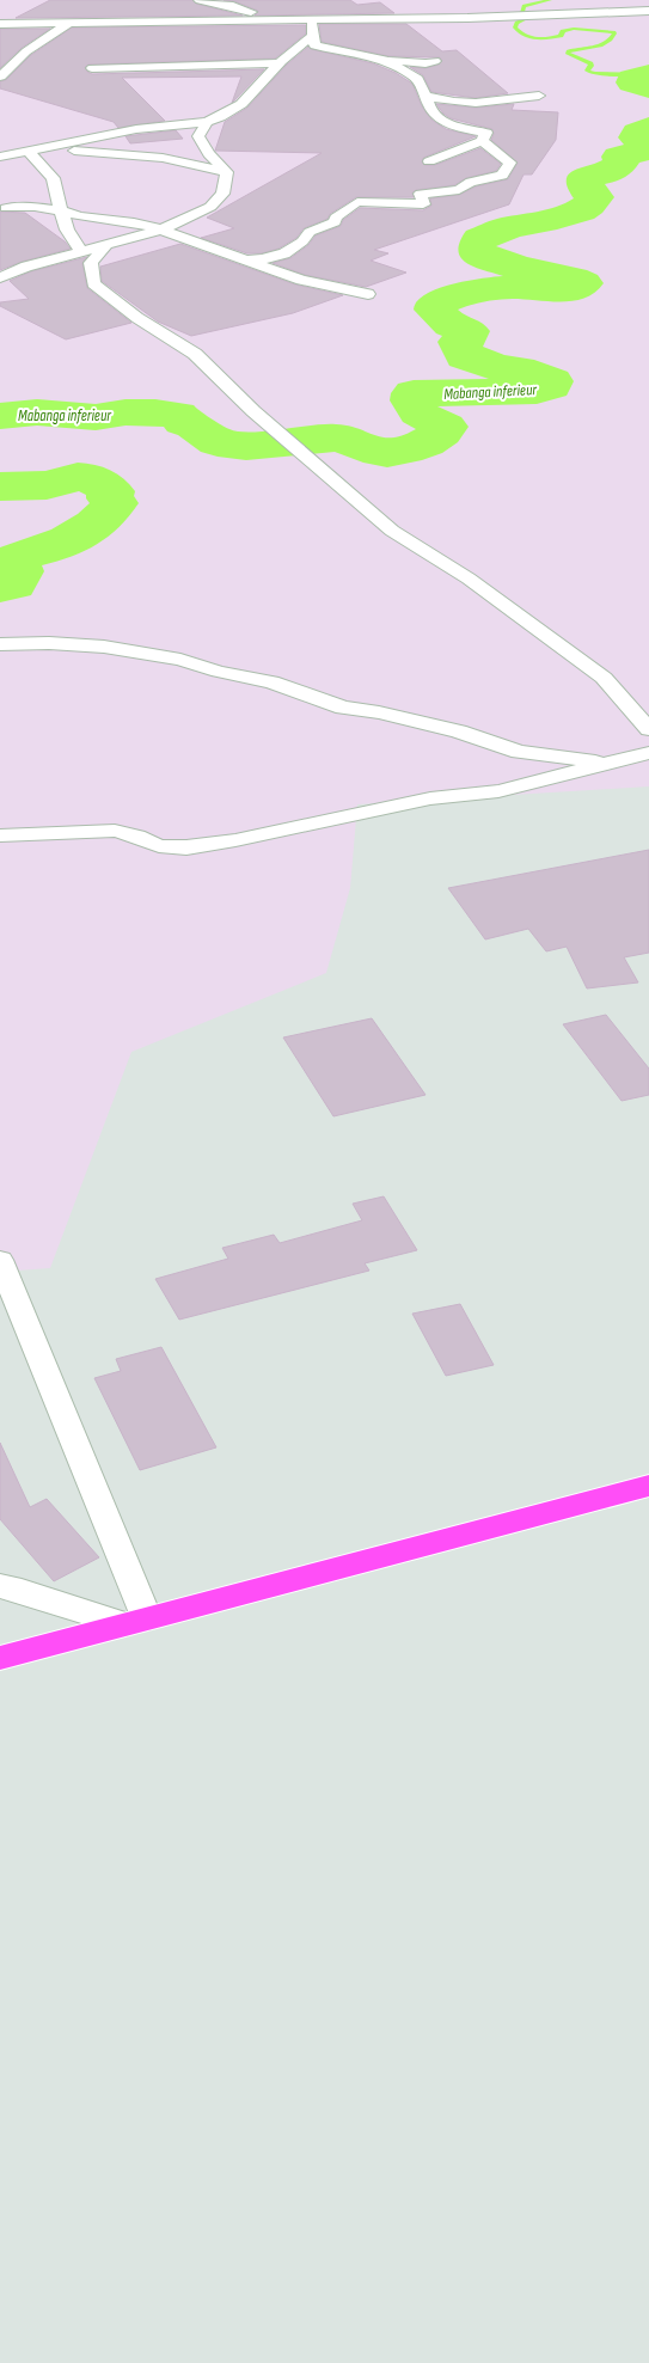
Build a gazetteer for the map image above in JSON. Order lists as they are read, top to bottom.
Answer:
{
  "water": ["Mabanga inferieur"]
}
